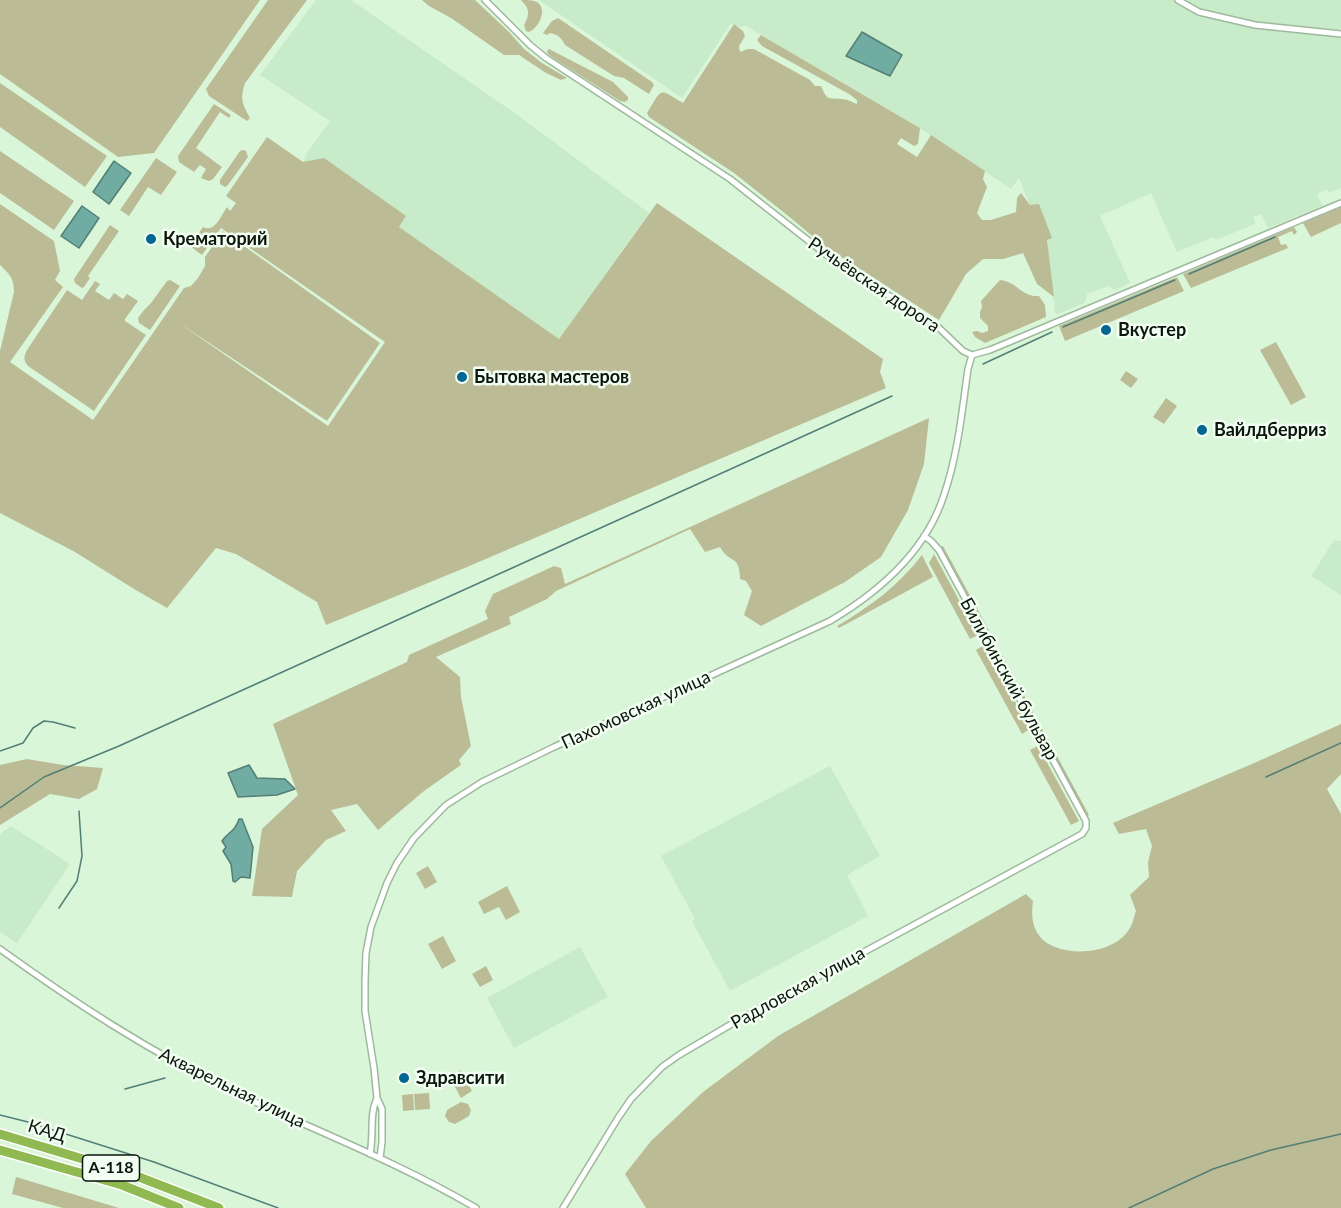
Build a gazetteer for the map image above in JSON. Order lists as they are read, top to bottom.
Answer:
{
  "streets": {
    "highway": ["КАД", "А-118"],
    "street": [
      "Ручьёвская дорога",
      "Билибинский бульвар",
      "Пахомовская улица",
      "Радловская улица",
      "Акварельная улица"
    ]
  },
  "crossings": [
    ["Ручьёвская дорога", "Пахомовская улица"],
    ["Билибинский бульвар", "Пахомовская улица"],
    ["Билибинский бульвар", "Радловская улица"],
    ["Пахомовская улица", "Акварельная улица"]
  ],
  "places": [
    "Крематорий",
    "Вкустер",
    "Бытовка мастеров",
    "Вайлдберриз",
    "Здравсити"
  ]
}
